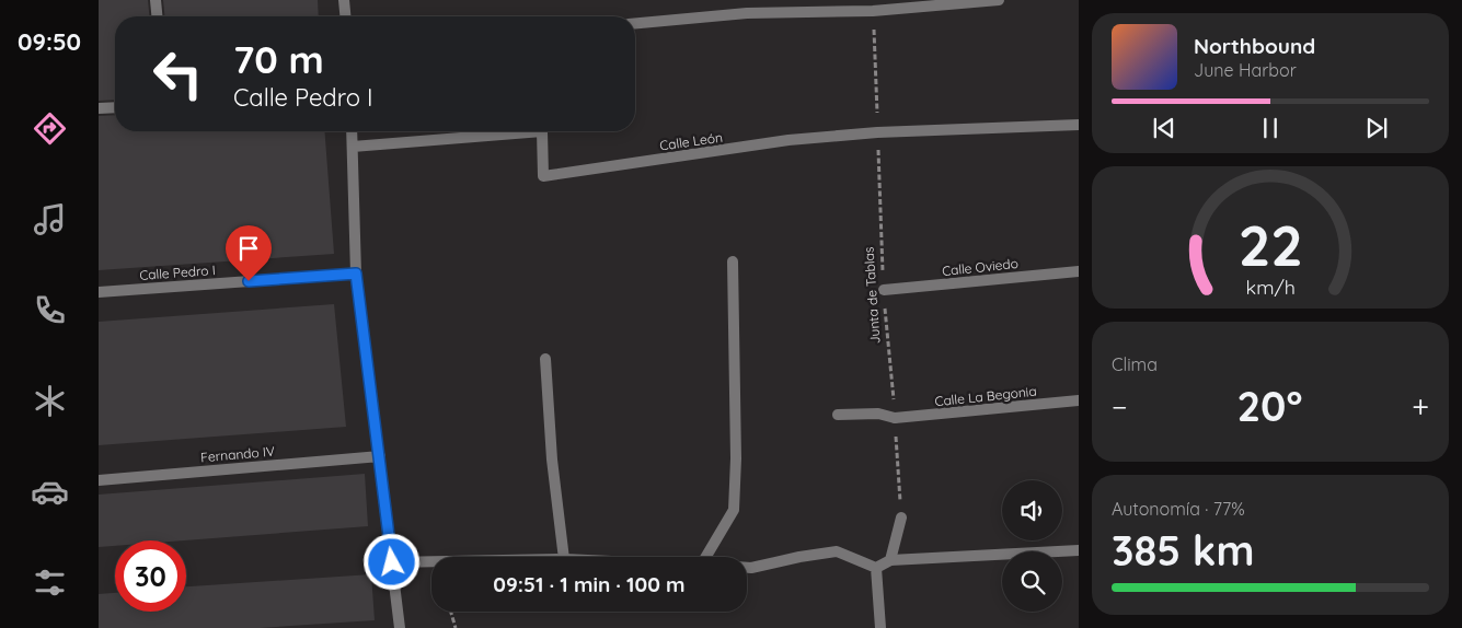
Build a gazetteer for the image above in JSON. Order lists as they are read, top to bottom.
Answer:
{
  "streets": {
    "street": [
      "Calle León",
      "Calle Oviedo",
      "Calle Pedro I",
      "Calle La Begonia",
      "Fernando IV"
    ],
    "path": ["Junta de Tablas"]
  },
  "crossings": [
    ["Calle León", "Junta de Tablas"],
    ["Calle Oviedo", "Junta de Tablas"],
    ["Junta de Tablas", "Calle La Begonia"]
  ],
  "page": {
    "tabs": "09:50",
    "turn": ["70 m", "Calle Pedro I"],
    "song": ["Northbound", "June Harbor"],
    "tile": [
      "Clima",
      ["Autonomía · 77%", "385 km"]
    ],
    "heat": ["−", "20°", "+"],
    "limit": "30",
    "trip": "09:51 · 1 min · 100 m",
    "gauge": ["22", "km/h"]
  }
}
